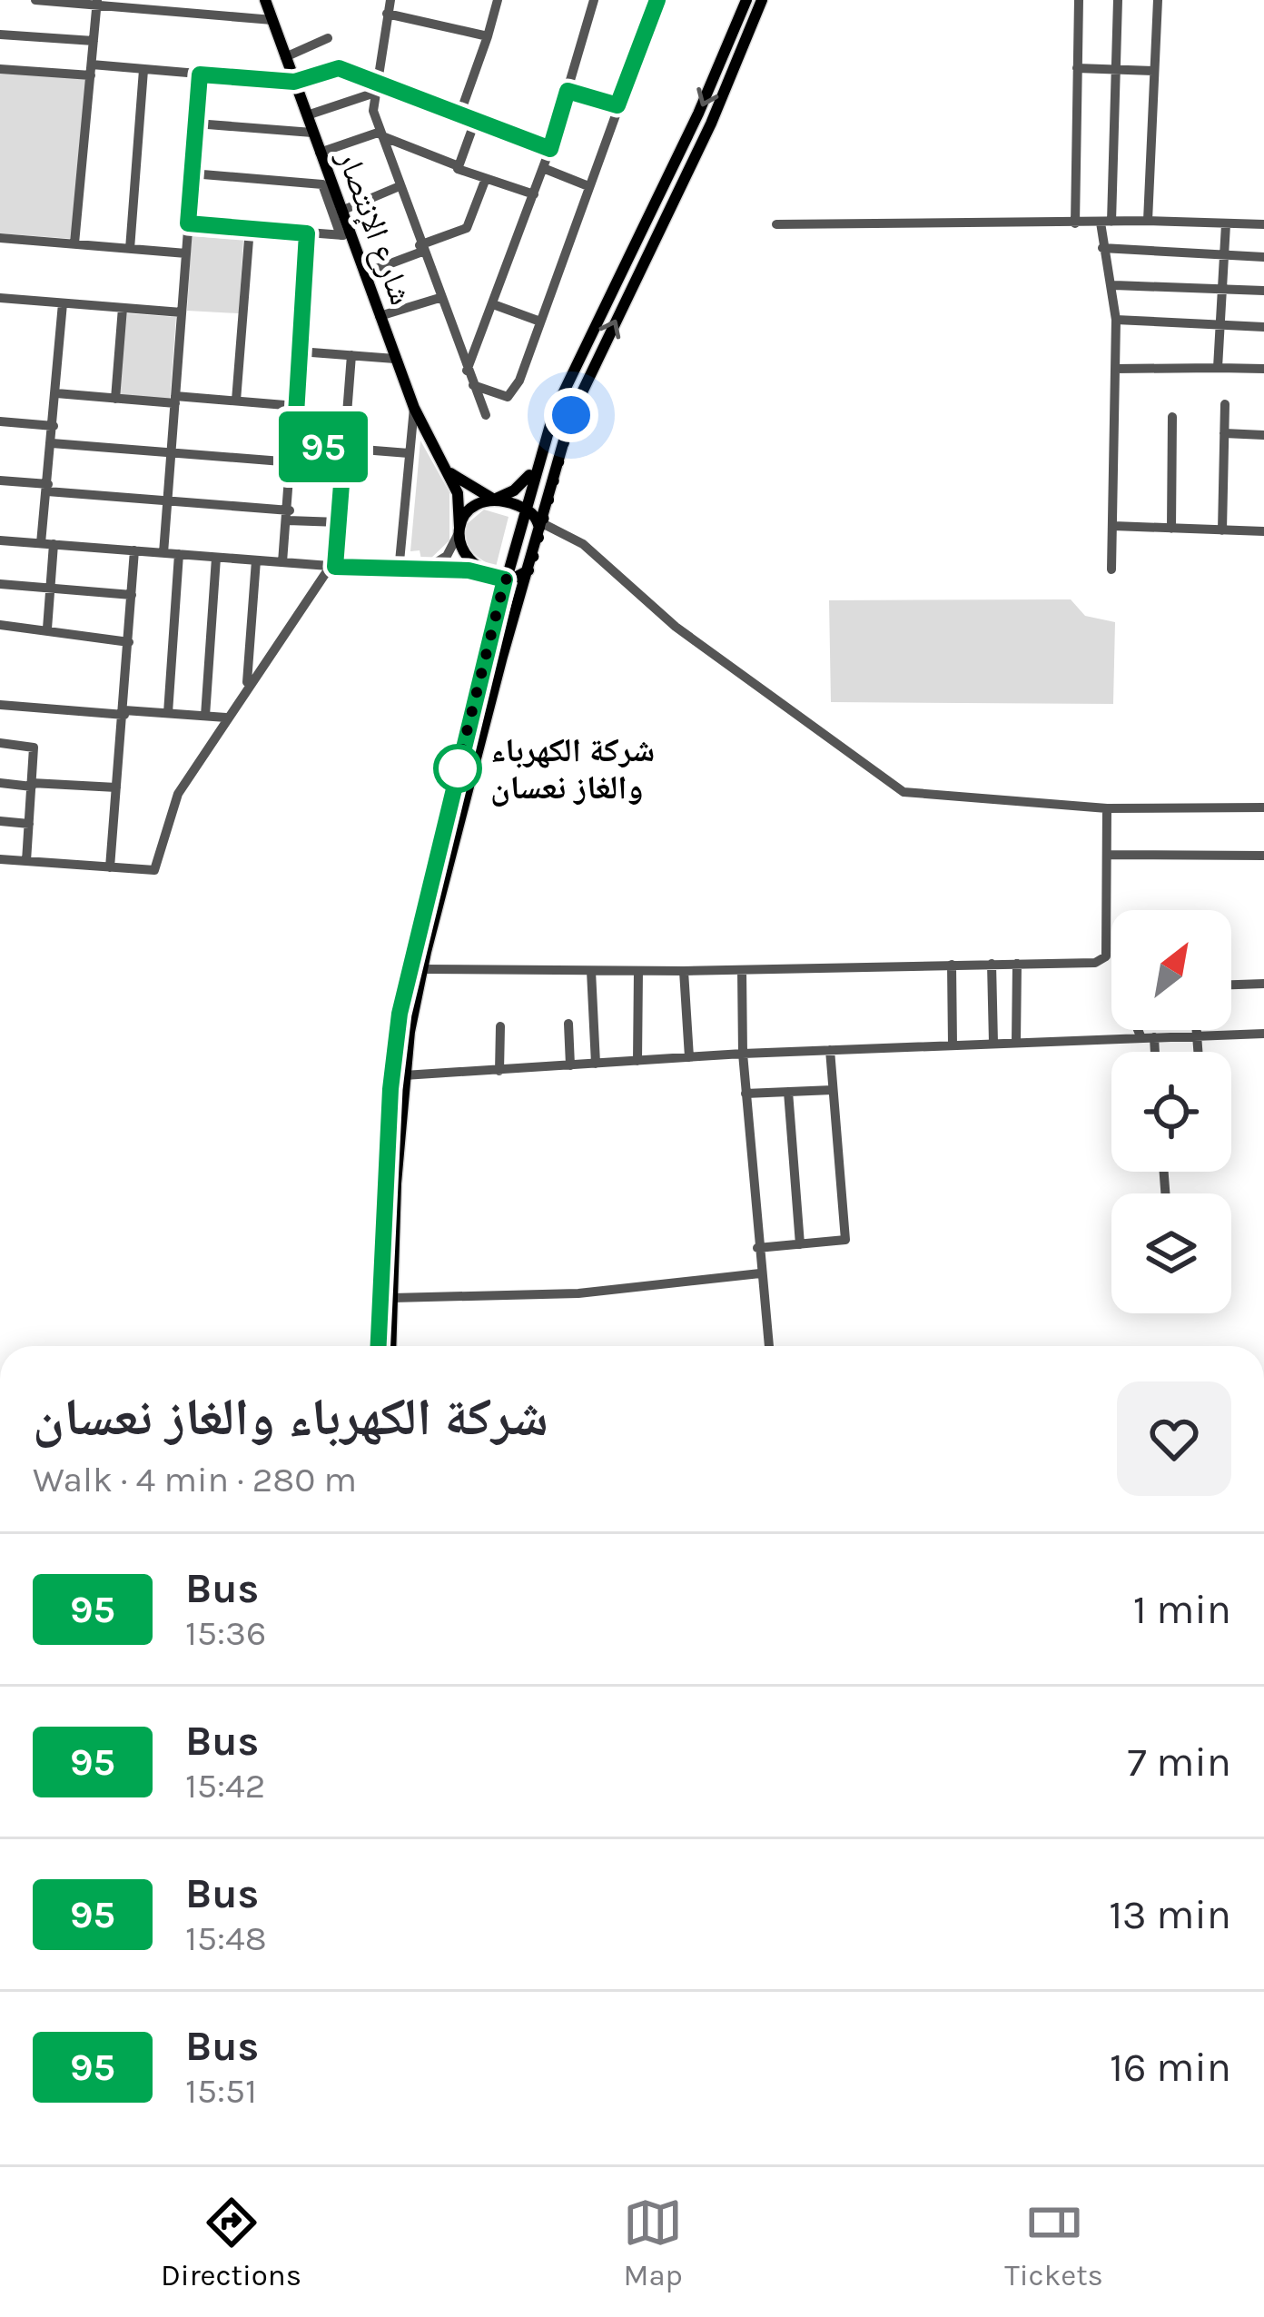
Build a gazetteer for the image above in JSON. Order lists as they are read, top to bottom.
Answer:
{
  "streets": {
    "main road": ["شارع الإنتصار"]
  },
  "places": ["شركة الكهرباء والغاز نعسان"],
  "lines": ["bus line 95"],
  "north": "top right",
  "page": {
    "on_map": "95",
    "heading": ["شركة الكهرباء والغاز نعسان", "Walk · 4 min · 280 m"],
    "list": [
      {
        "mark": "95",
        "name": "Bus",
        "note": "15:36",
        "value": "1 min"
      },
      {
        "mark": "95",
        "name": "Bus",
        "note": "15:42",
        "value": "7 min"
      },
      {
        "mark": "95",
        "name": "Bus",
        "note": "15:48",
        "value": "13 min"
      },
      {
        "mark": "95",
        "name": "Bus",
        "note": "15:51",
        "value": "16 min"
      }
    ],
    "tabs": ["Directions", "Map", "Tickets"]
  }
}
